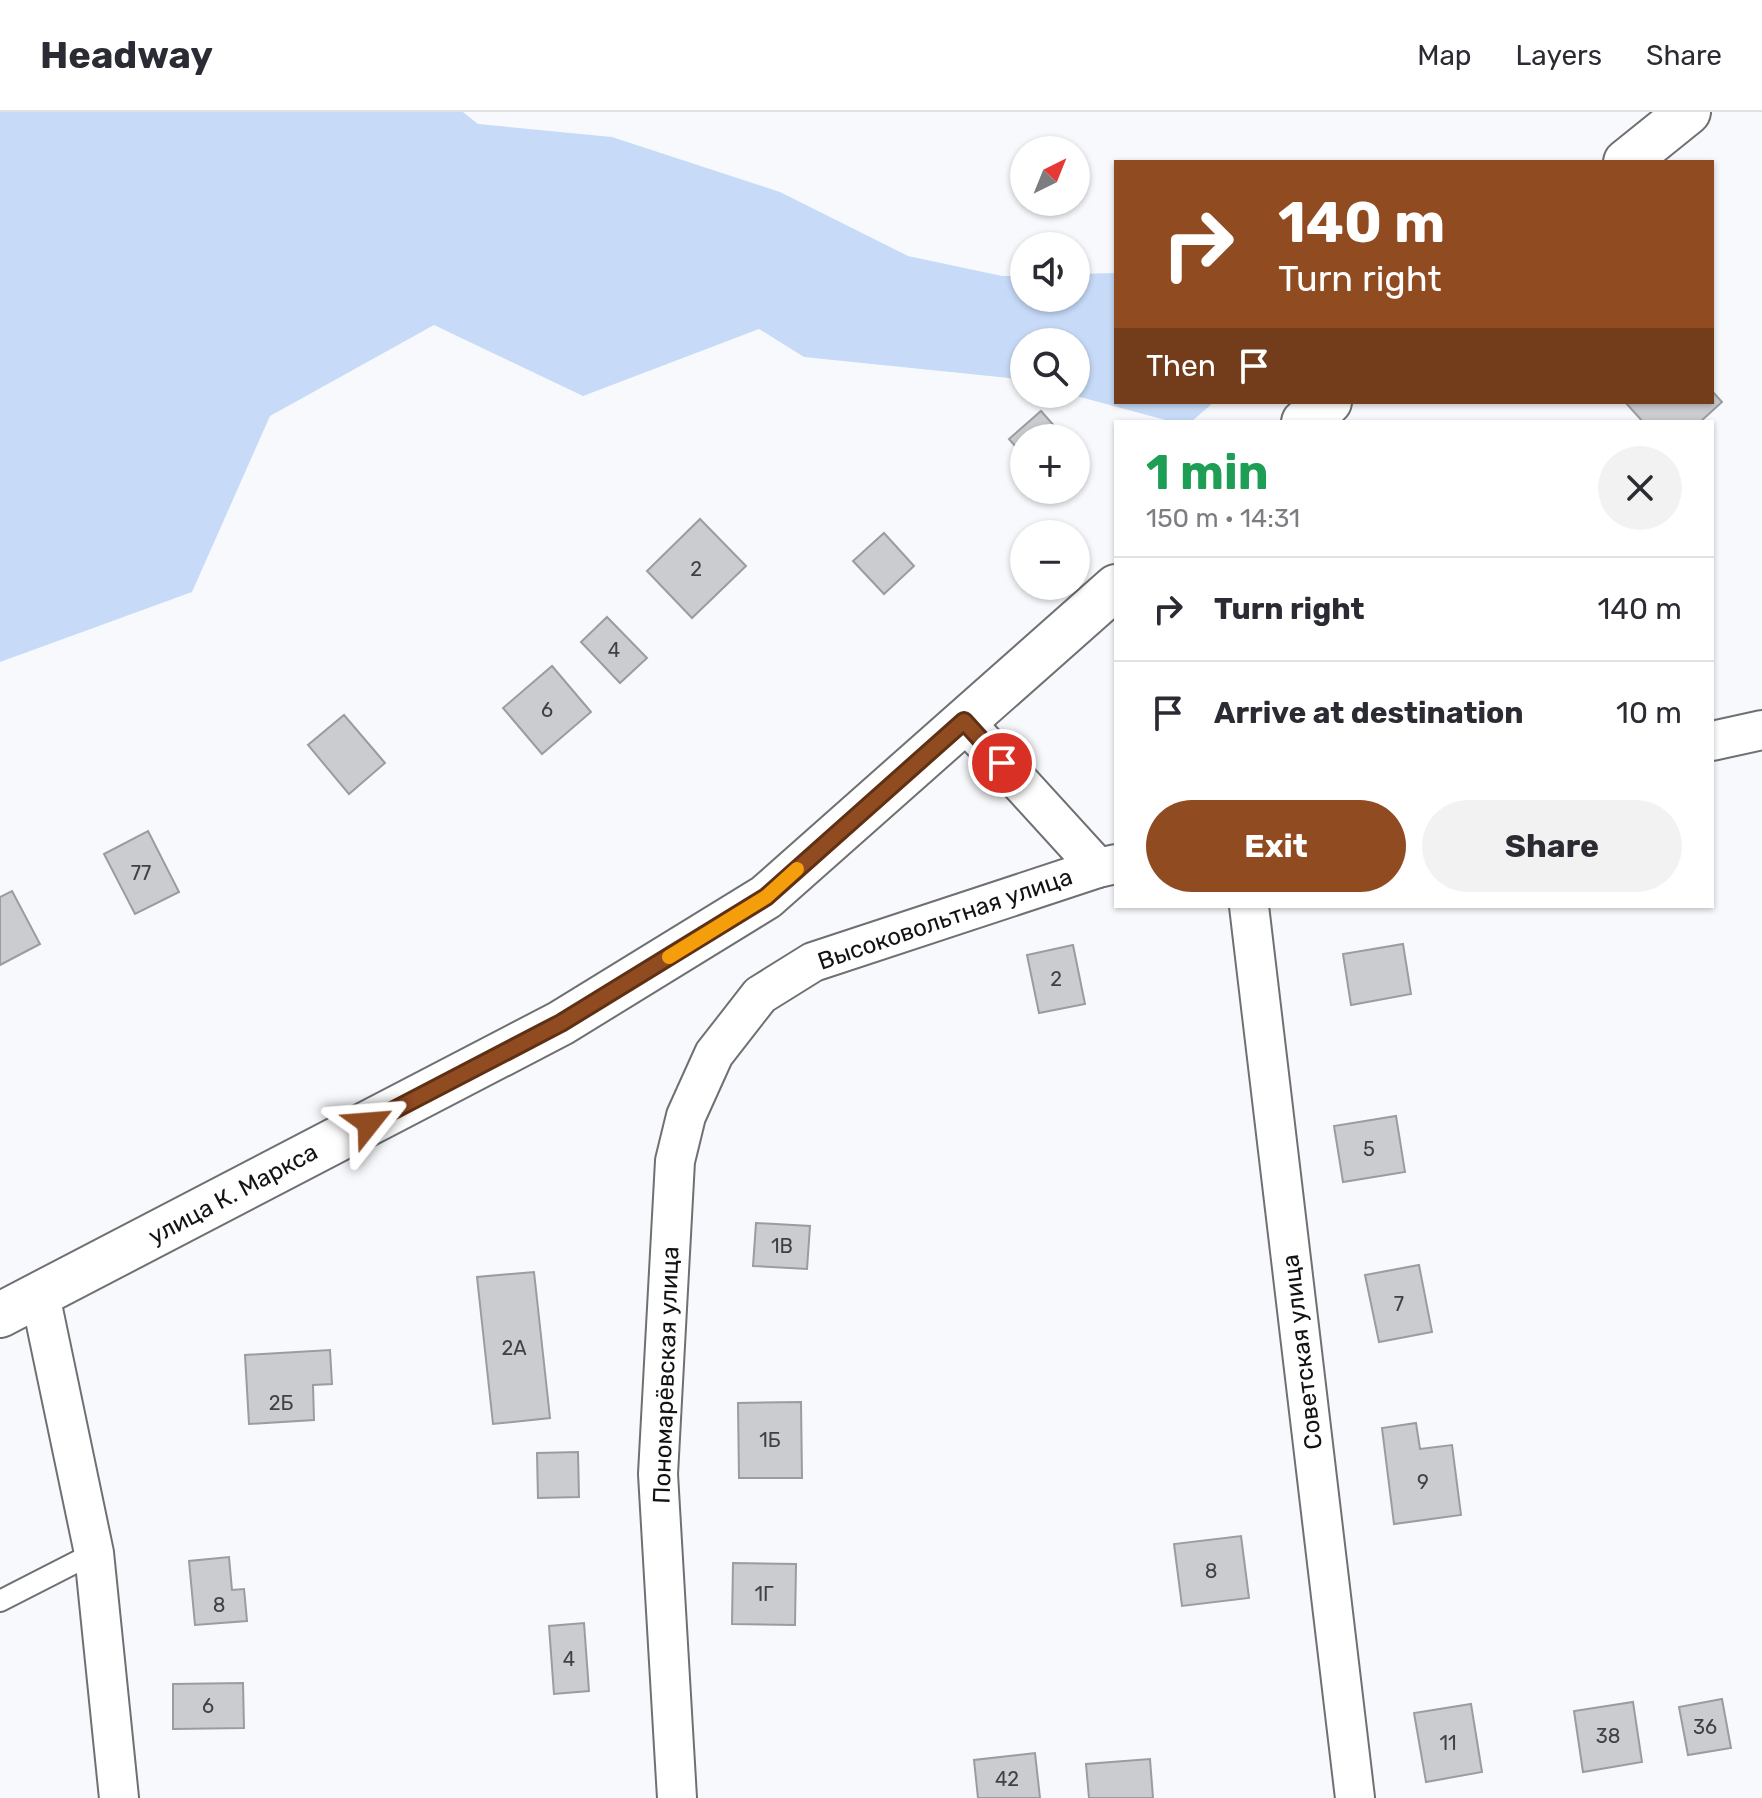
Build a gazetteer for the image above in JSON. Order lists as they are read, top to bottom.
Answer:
{
  "streets": {
    "main road": ["улица К. Маркса"],
    "street": ["Высоковольтная улица", "Советская улица", "Пономарёвская улица"]
  },
  "crossings": [
    ["Высоковольтная улица", "Пономарёвская улица"]
  ],
  "house_numbers": [
    "2",
    "4",
    "6",
    "77",
    "2",
    "5",
    "1В",
    "7",
    "2А",
    "2Б",
    "1Б",
    "9",
    "8",
    "1Г",
    "8",
    "4",
    "6",
    "36",
    "38",
    "11",
    "42"
  ],
  "north": "top right",
  "page": {
    "header": "Headway",
    "nav": ["Map", "Layers", "Share"],
    "map_buttons": ["+", "−"],
    "turn": ["140 m", "Turn right"],
    "then": "Then",
    "heading": ["1 min", "150 m · 14:31"],
    "list": [
      {
        "name": "Turn right",
        "value": "140 m"
      },
      {
        "name": "Arrive at destination",
        "value": "10 m"
      }
    ],
    "buttons": ["Exit", "Share"]
  }
}
